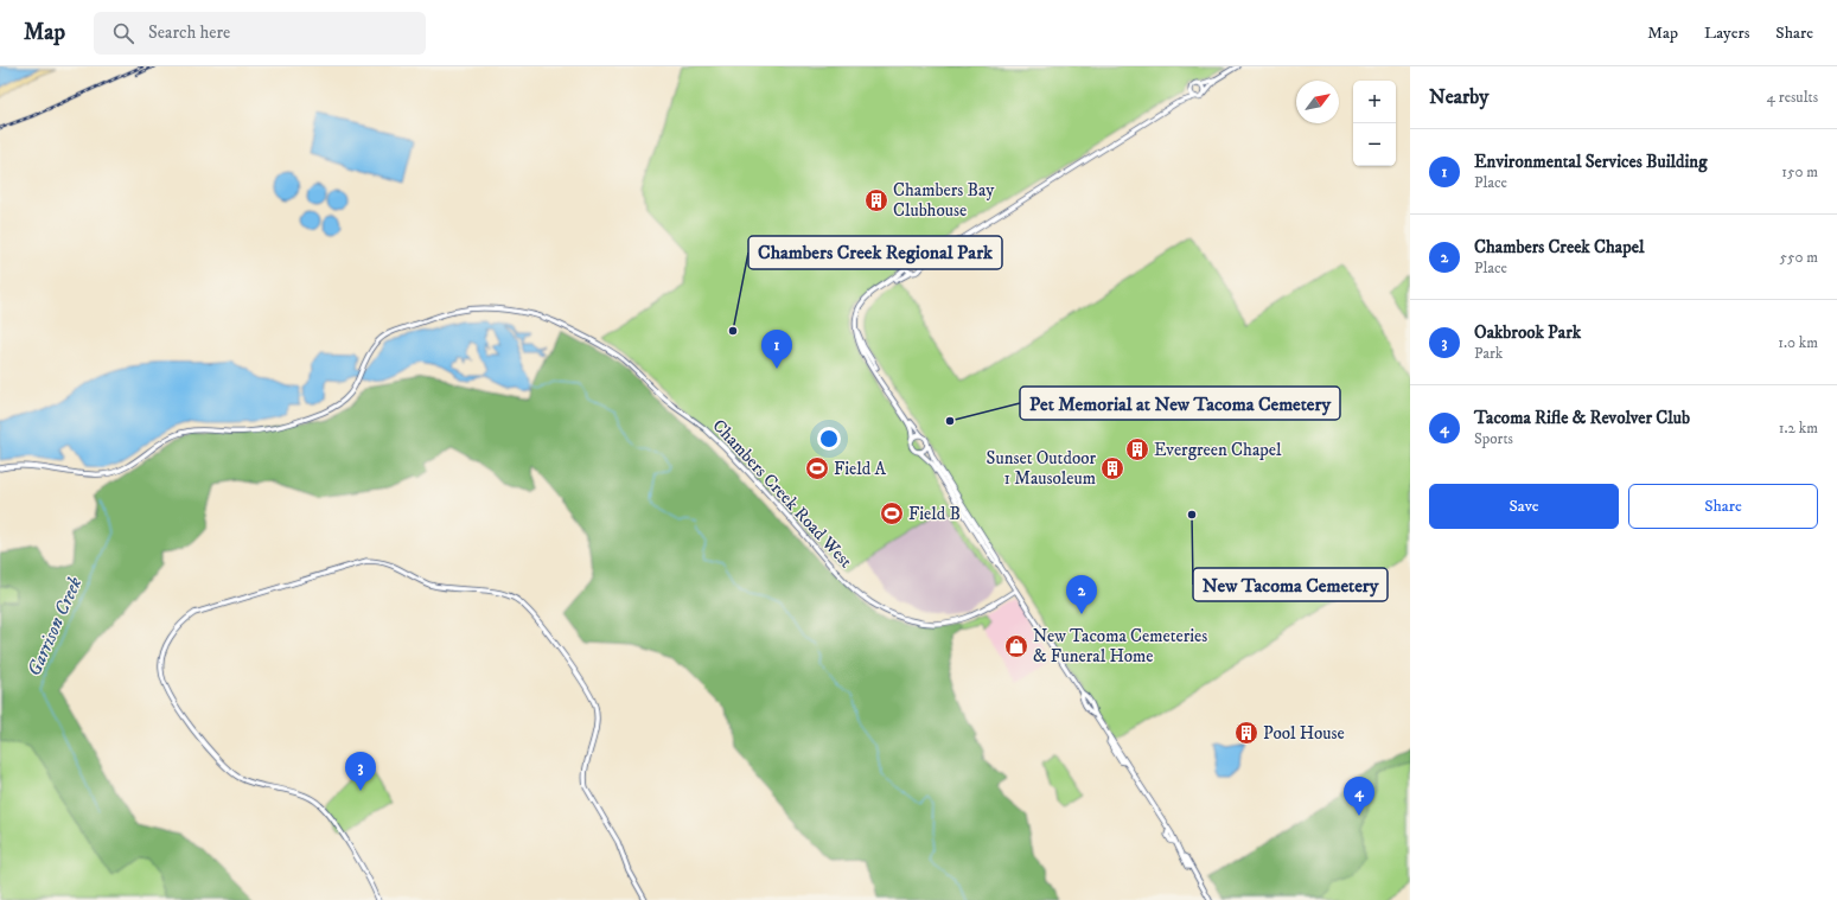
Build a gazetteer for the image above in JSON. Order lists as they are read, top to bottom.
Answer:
{
  "streets": {
    "street": ["Chambers Creek Road West"]
  },
  "water": ["Garrison Creek"],
  "places": {
    "building": [
      "Chambers Bay Clubhouse",
      "Evergreen Chapel",
      "Sunset Outdoor 1 Mausoleum",
      "Pool House"
    ],
    "other": ["Chambers Creek Regional Park", "Pet Memorial at New Tacoma Cemetery", "New Tacoma Cemetery"],
    "sports": ["Field A", "Field B"],
    "shop": ["New Tacoma Cemeteries & Funeral Home"]
  },
  "north": "top right",
  "page": {
    "header": "Map",
    "search": "Search here",
    "nav": ["Map", "Layers", "Share"],
    "heading": ["Nearby", "4 results"],
    "map_buttons": ["+", "−"],
    "list": [
      {
        "mark": "1",
        "name": "Environmental Services Building",
        "note": "Place",
        "value": "150 m"
      },
      {
        "mark": "2",
        "name": "Chambers Creek Chapel",
        "note": "Place",
        "value": "550 m"
      },
      {
        "mark": "3",
        "name": "Oakbrook Park",
        "note": "Park",
        "value": "1.0 km"
      },
      {
        "mark": "4",
        "name": "Tacoma Rifle & Revolver Club",
        "note": "Sports",
        "value": "1.2 km"
      }
    ],
    "pins": [
      "1",
      "2",
      "3",
      "4"
    ],
    "buttons": ["Save", "Share"]
  }
}
